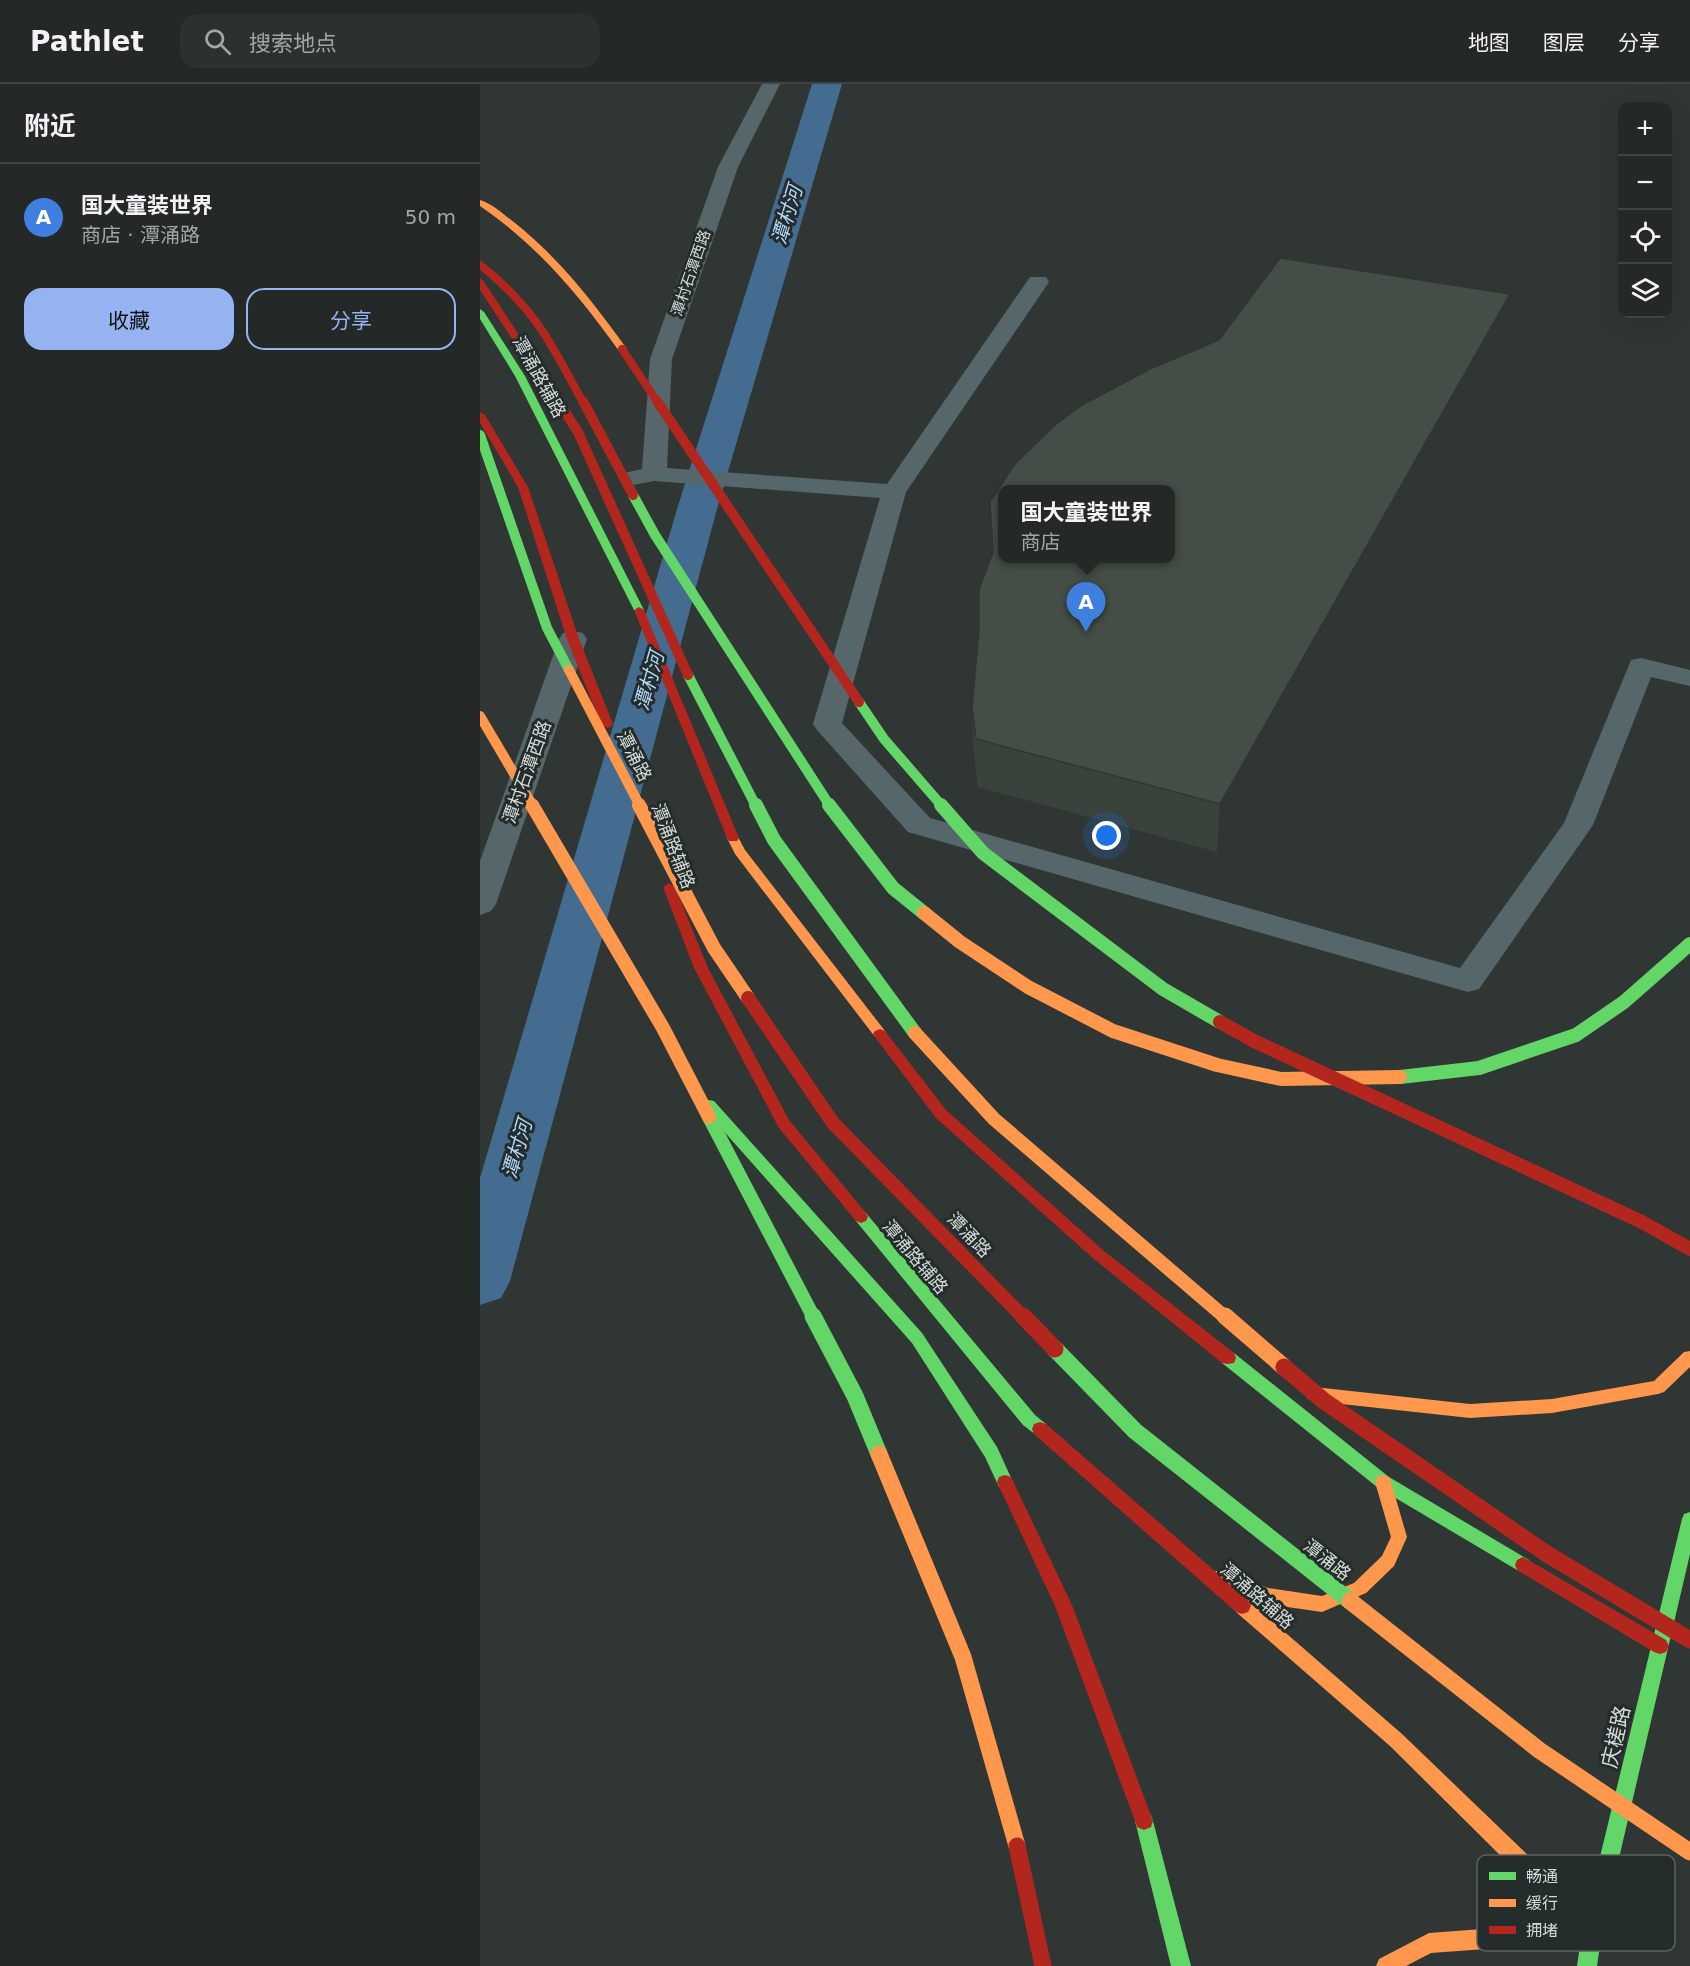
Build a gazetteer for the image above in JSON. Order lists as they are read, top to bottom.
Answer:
{
  "streets": {
    "main road": ["潭涌路辅路", "潭涌路", "庆槎路"],
    "street": ["潭村石潭西路"]
  },
  "crossings": [
    ["潭村石潭西路", "潭涌路辅路"],
    ["潭涌路辅路", "庆槎路"]
  ],
  "water": ["潭村河"],
  "legend": ["畅通", "缓行", "拥堵"],
  "page": {
    "header": "Pathlet",
    "search": "搜索地点",
    "nav": ["地图", "图层", "分享"],
    "heading": "附近",
    "map_buttons": ["+", "−"],
    "list": [
      {
        "mark": "A",
        "name": "国大童装世界",
        "note": "商店 · 潭涌路",
        "value": "50 m"
      }
    ],
    "buttons": ["收藏", "分享"],
    "popup": ["国大童装世界", "商店"],
    "pins": "A"
  }
}
